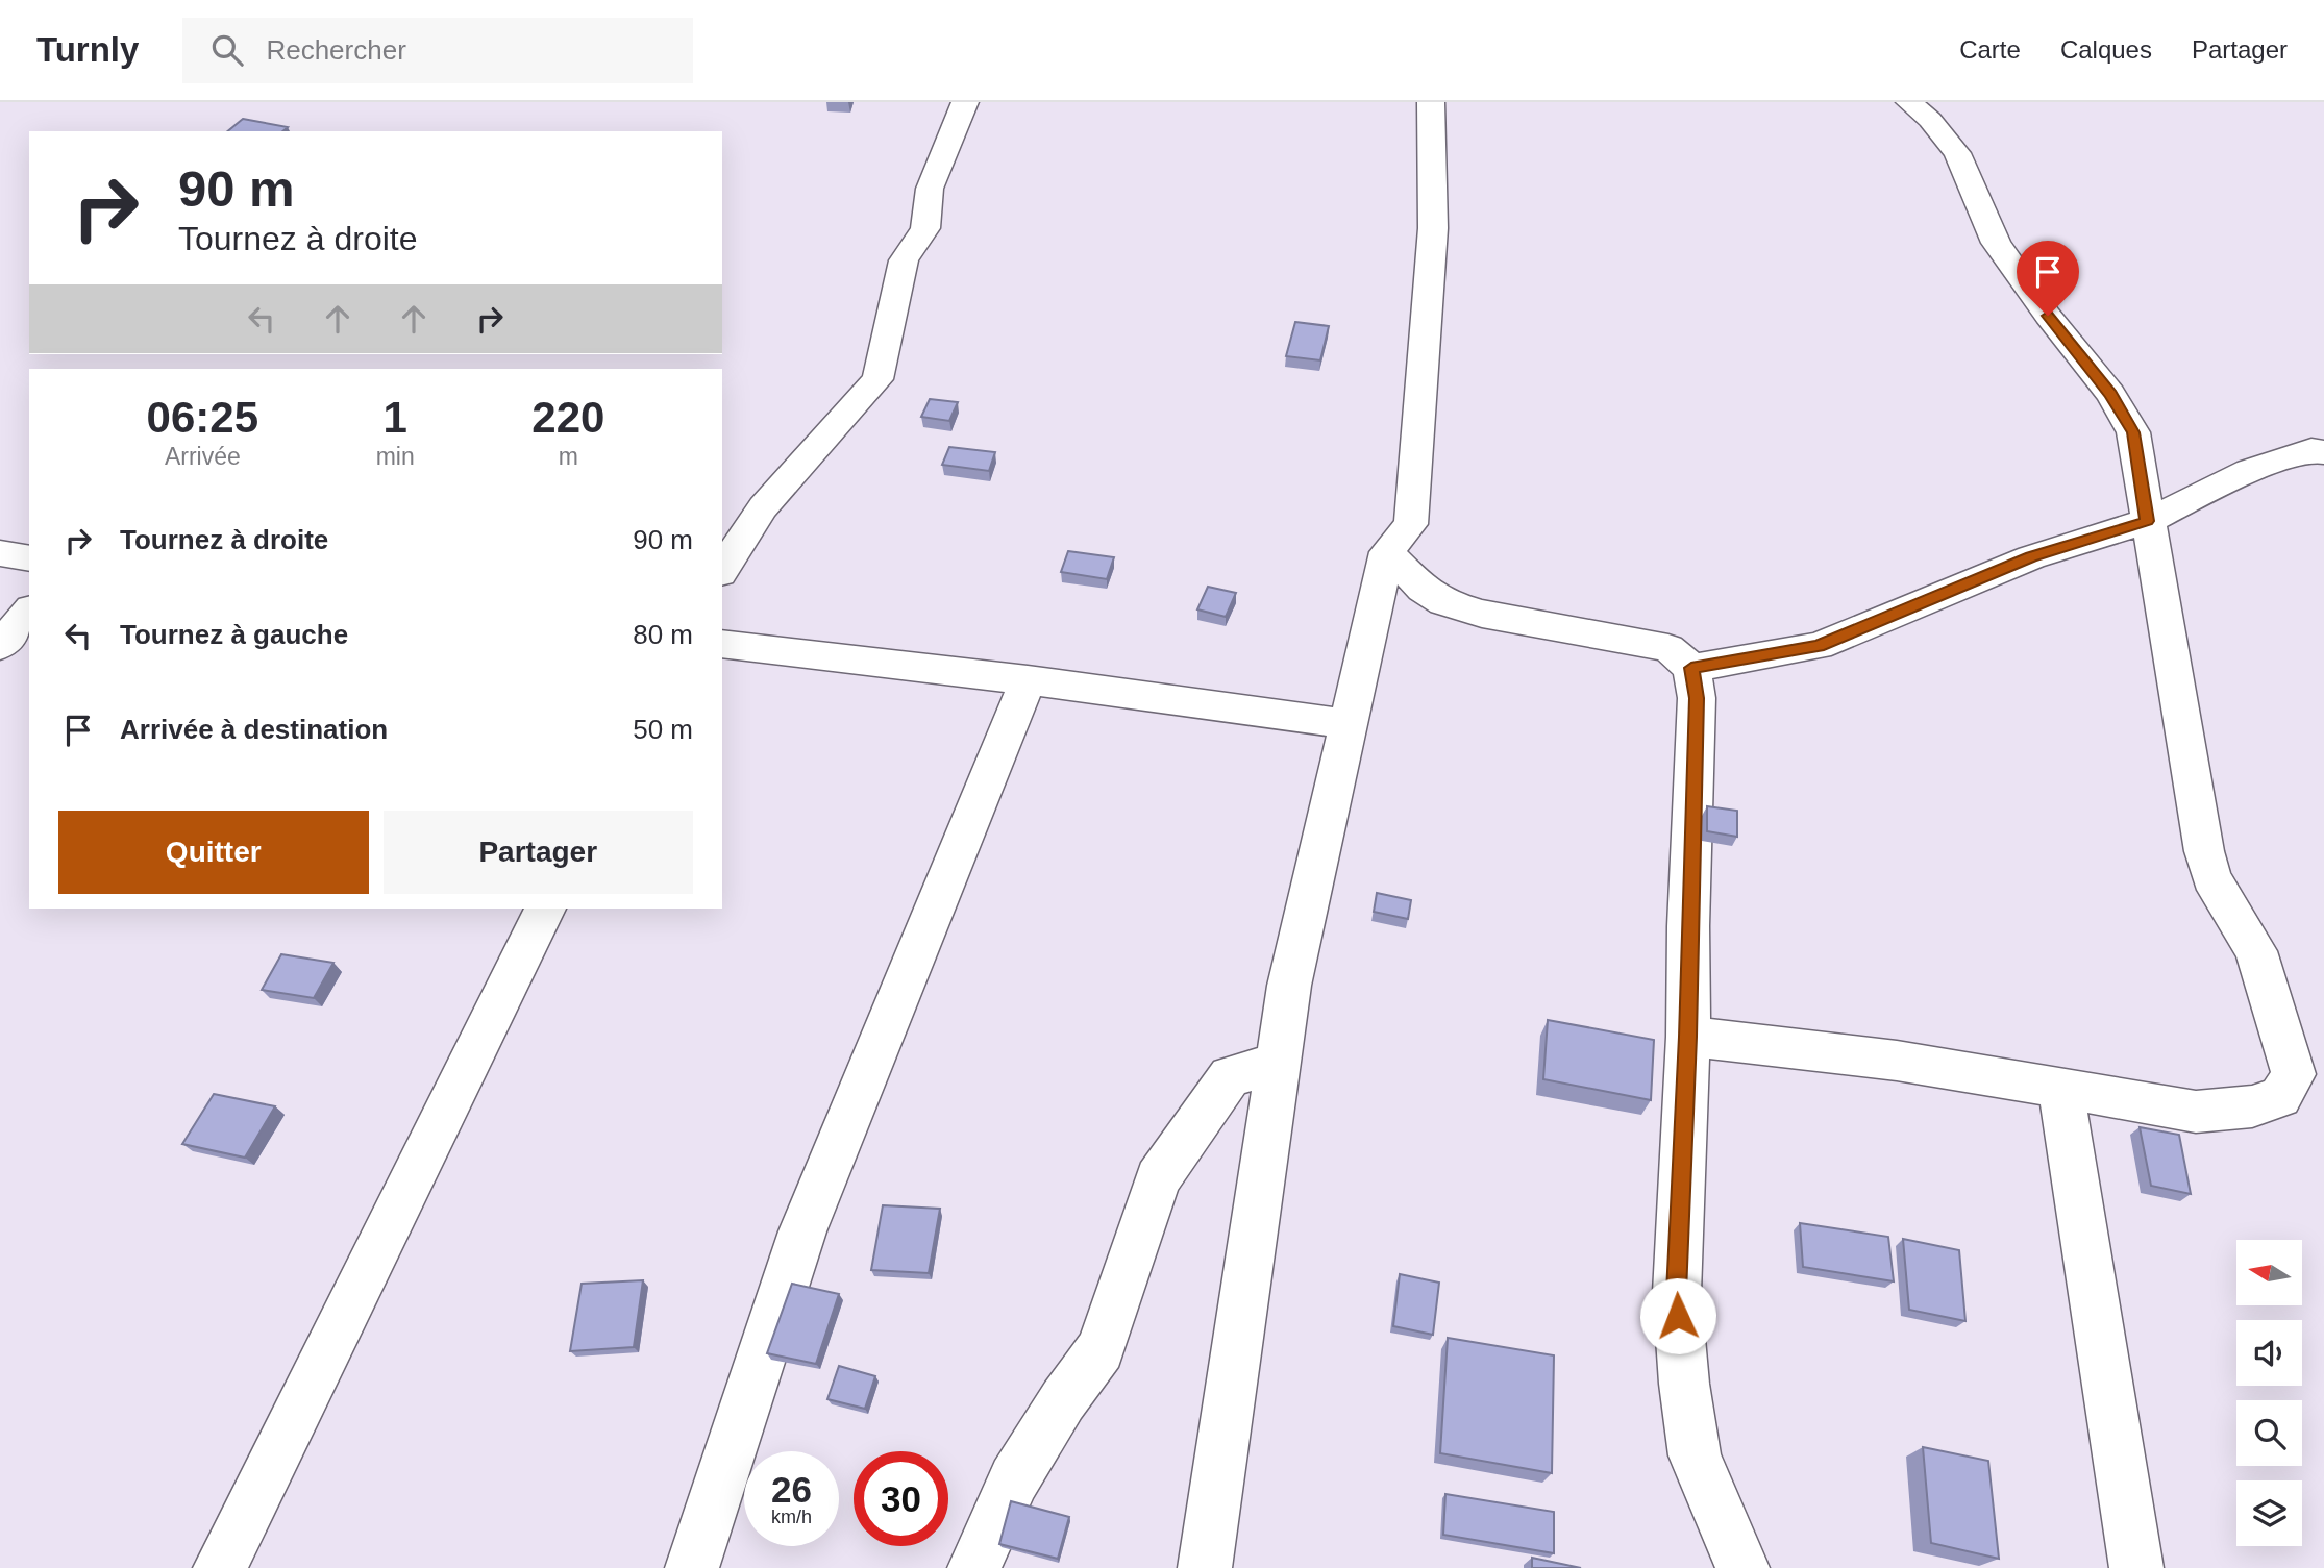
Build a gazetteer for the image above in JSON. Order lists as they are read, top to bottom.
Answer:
{
  "north": "left",
  "page": {
    "header": "Turnly",
    "search": "Rechercher",
    "nav": ["Carte", "Calques", "Partager"],
    "turn": ["90 m", "Tournez à droite"],
    "eta": [
      "06:25",
      "Arrivée",
      "1",
      "min",
      "220",
      "m"
    ],
    "list": [
      {
        "name": "Tournez à droite",
        "value": "90 m"
      },
      {
        "name": "Tournez à gauche",
        "value": "80 m"
      },
      {
        "name": "Arrivée à destination",
        "value": "50 m"
      }
    ],
    "buttons": ["Quitter", "Partager"],
    "speed": "26 km/h",
    "limit": "30"
  }
}
